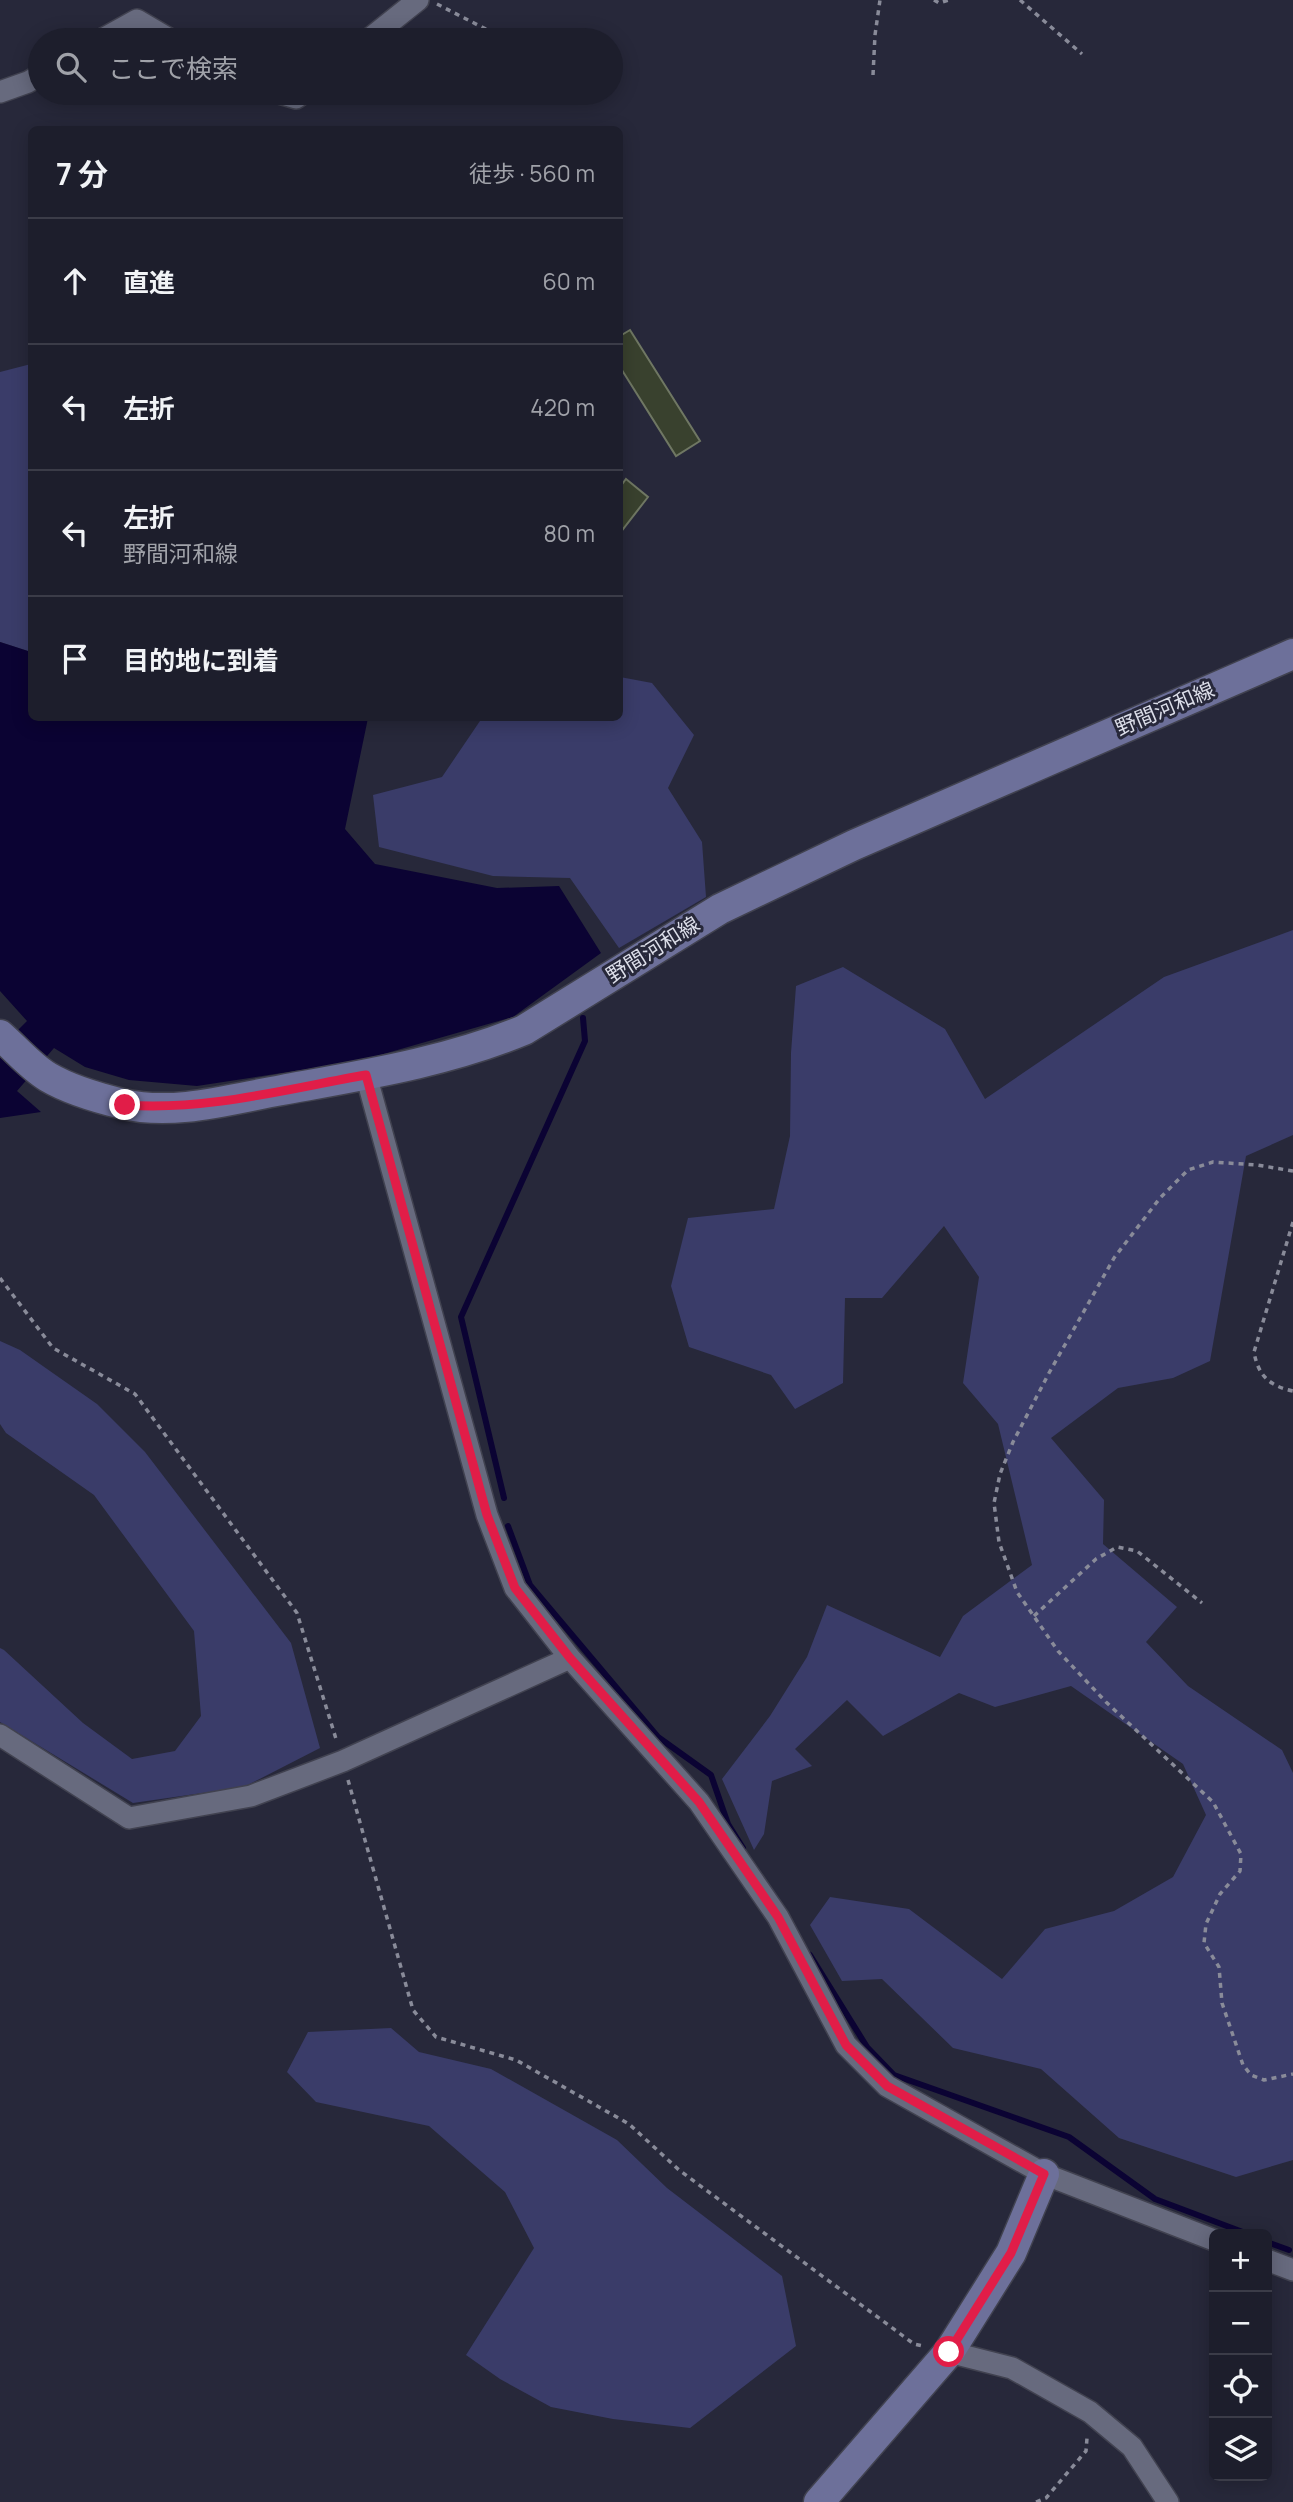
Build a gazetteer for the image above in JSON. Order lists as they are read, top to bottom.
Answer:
{
  "streets": {
    "main road": ["野間河和線"]
  },
  "page": {
    "search": "ここで検索",
    "heading": ["7 分", "徒歩 · 560 m"],
    "list": [
      ["直進", "60 m"],
      ["左折", "420 m"],
      ["左折", "野間河和線", "80 m"],
      "目的地に到着"
    ],
    "map_buttons": ["+", "−"]
  }
}
